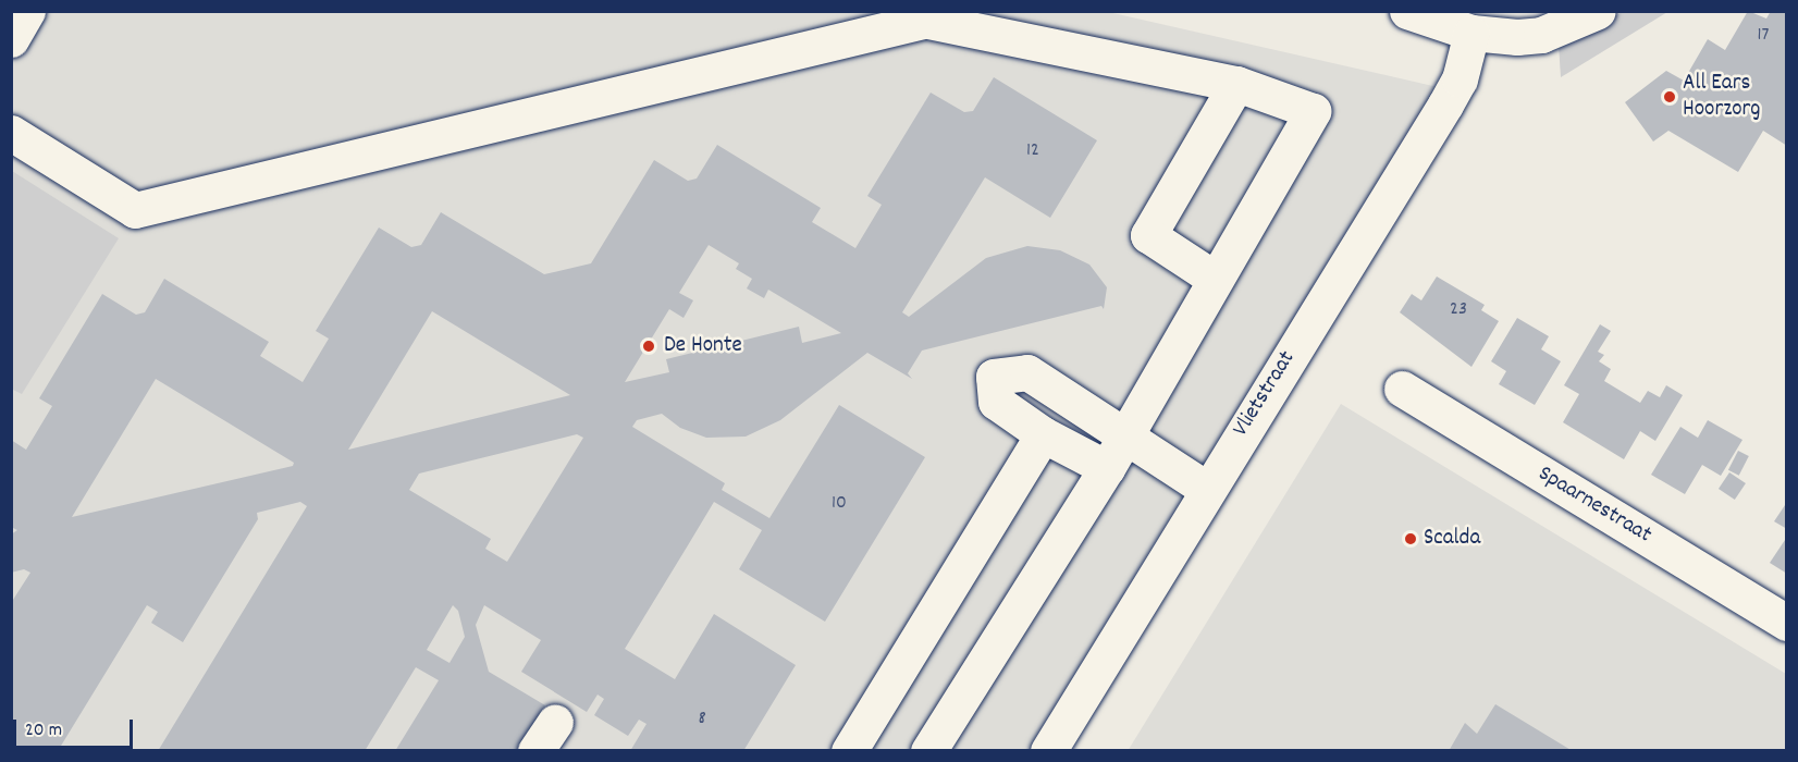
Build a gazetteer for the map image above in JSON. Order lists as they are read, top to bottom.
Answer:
{
  "streets": {
    "street": ["Vlietstraat", "Spaarnestraat"]
  },
  "places": ["All Ears Hoorzorg", "De Honte", "Scalda"],
  "house_numbers": [
    "17",
    "12",
    "23",
    "10",
    "8"
  ],
  "scale_bar": "20 m"
}
